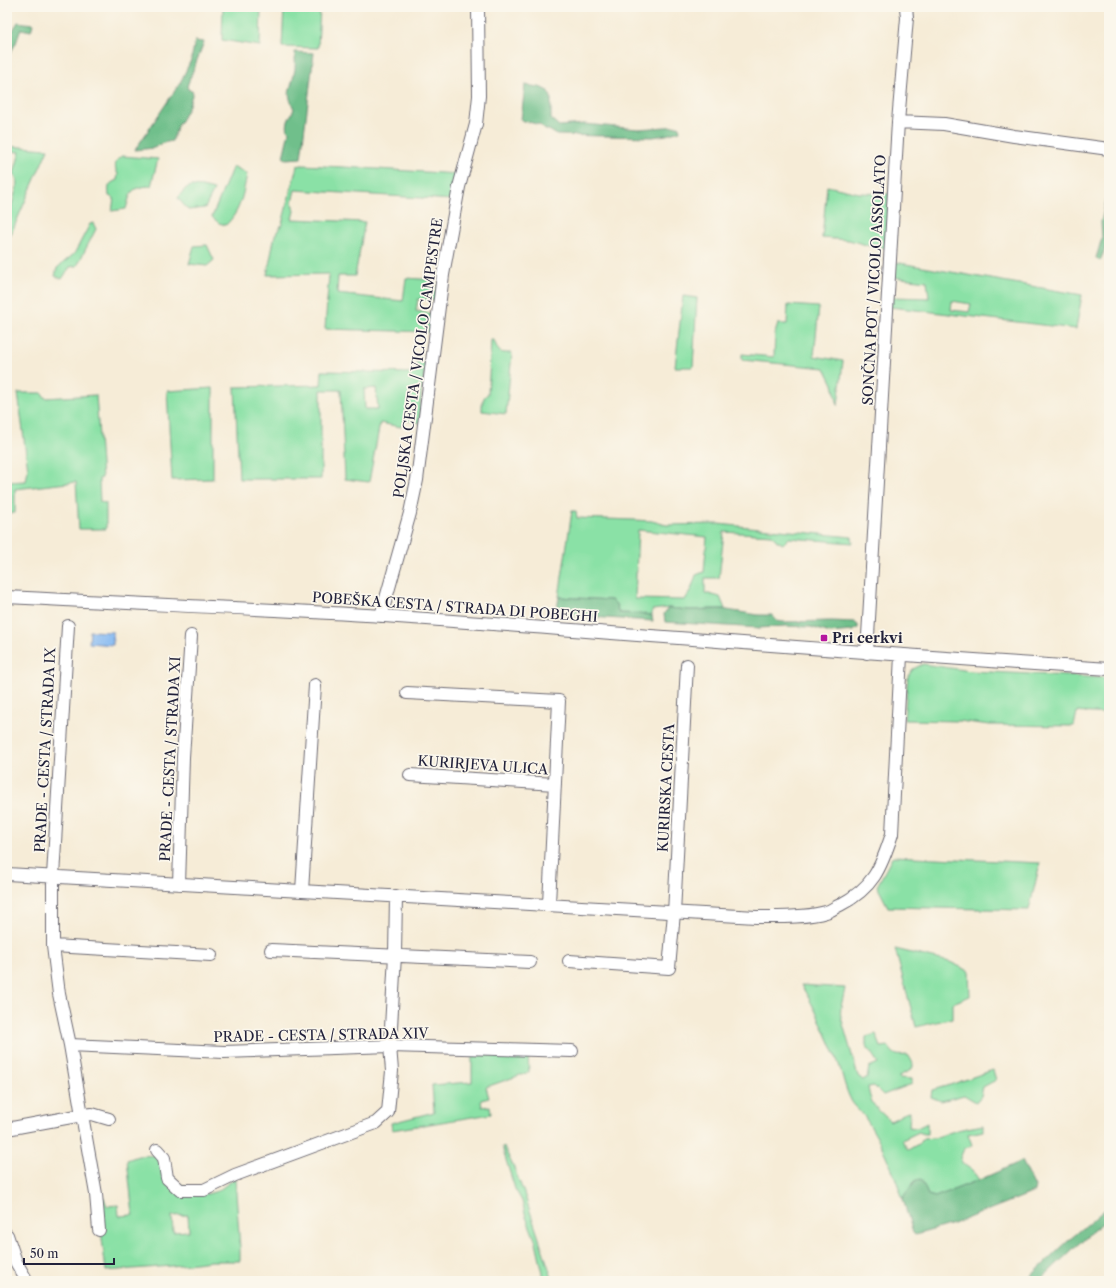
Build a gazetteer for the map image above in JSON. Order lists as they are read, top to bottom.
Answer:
{
  "streets": {
    "street": [
      "SONČNA POT / VICOLO ASSOLATO",
      "POLJSKA CESTA / VICOLO CAMPESTRE",
      "POBEŠKA CESTA / STRADA DI POBEGHI",
      "PRADE - CESTA / STRADA IX",
      "PRADE - CESTA / STRADA XI",
      "KURIRJEVA ULICA",
      "KURIRSKA CESTA",
      "PRADE - CESTA / STRADA XIV"
    ]
  },
  "crossings": [
    ["SONČNA POT / VICOLO ASSOLATO", "POBEŠKA CESTA / STRADA DI POBEGHI"],
    ["POLJSKA CESTA / VICOLO CAMPESTRE", "POBEŠKA CESTA / STRADA DI POBEGHI"],
    ["PRADE - CESTA / STRADA IX", "PRADE - CESTA / STRADA XIV"]
  ],
  "places": {
    "transit": ["Pri cerkvi"]
  },
  "scale_bar": "50 m"
}
